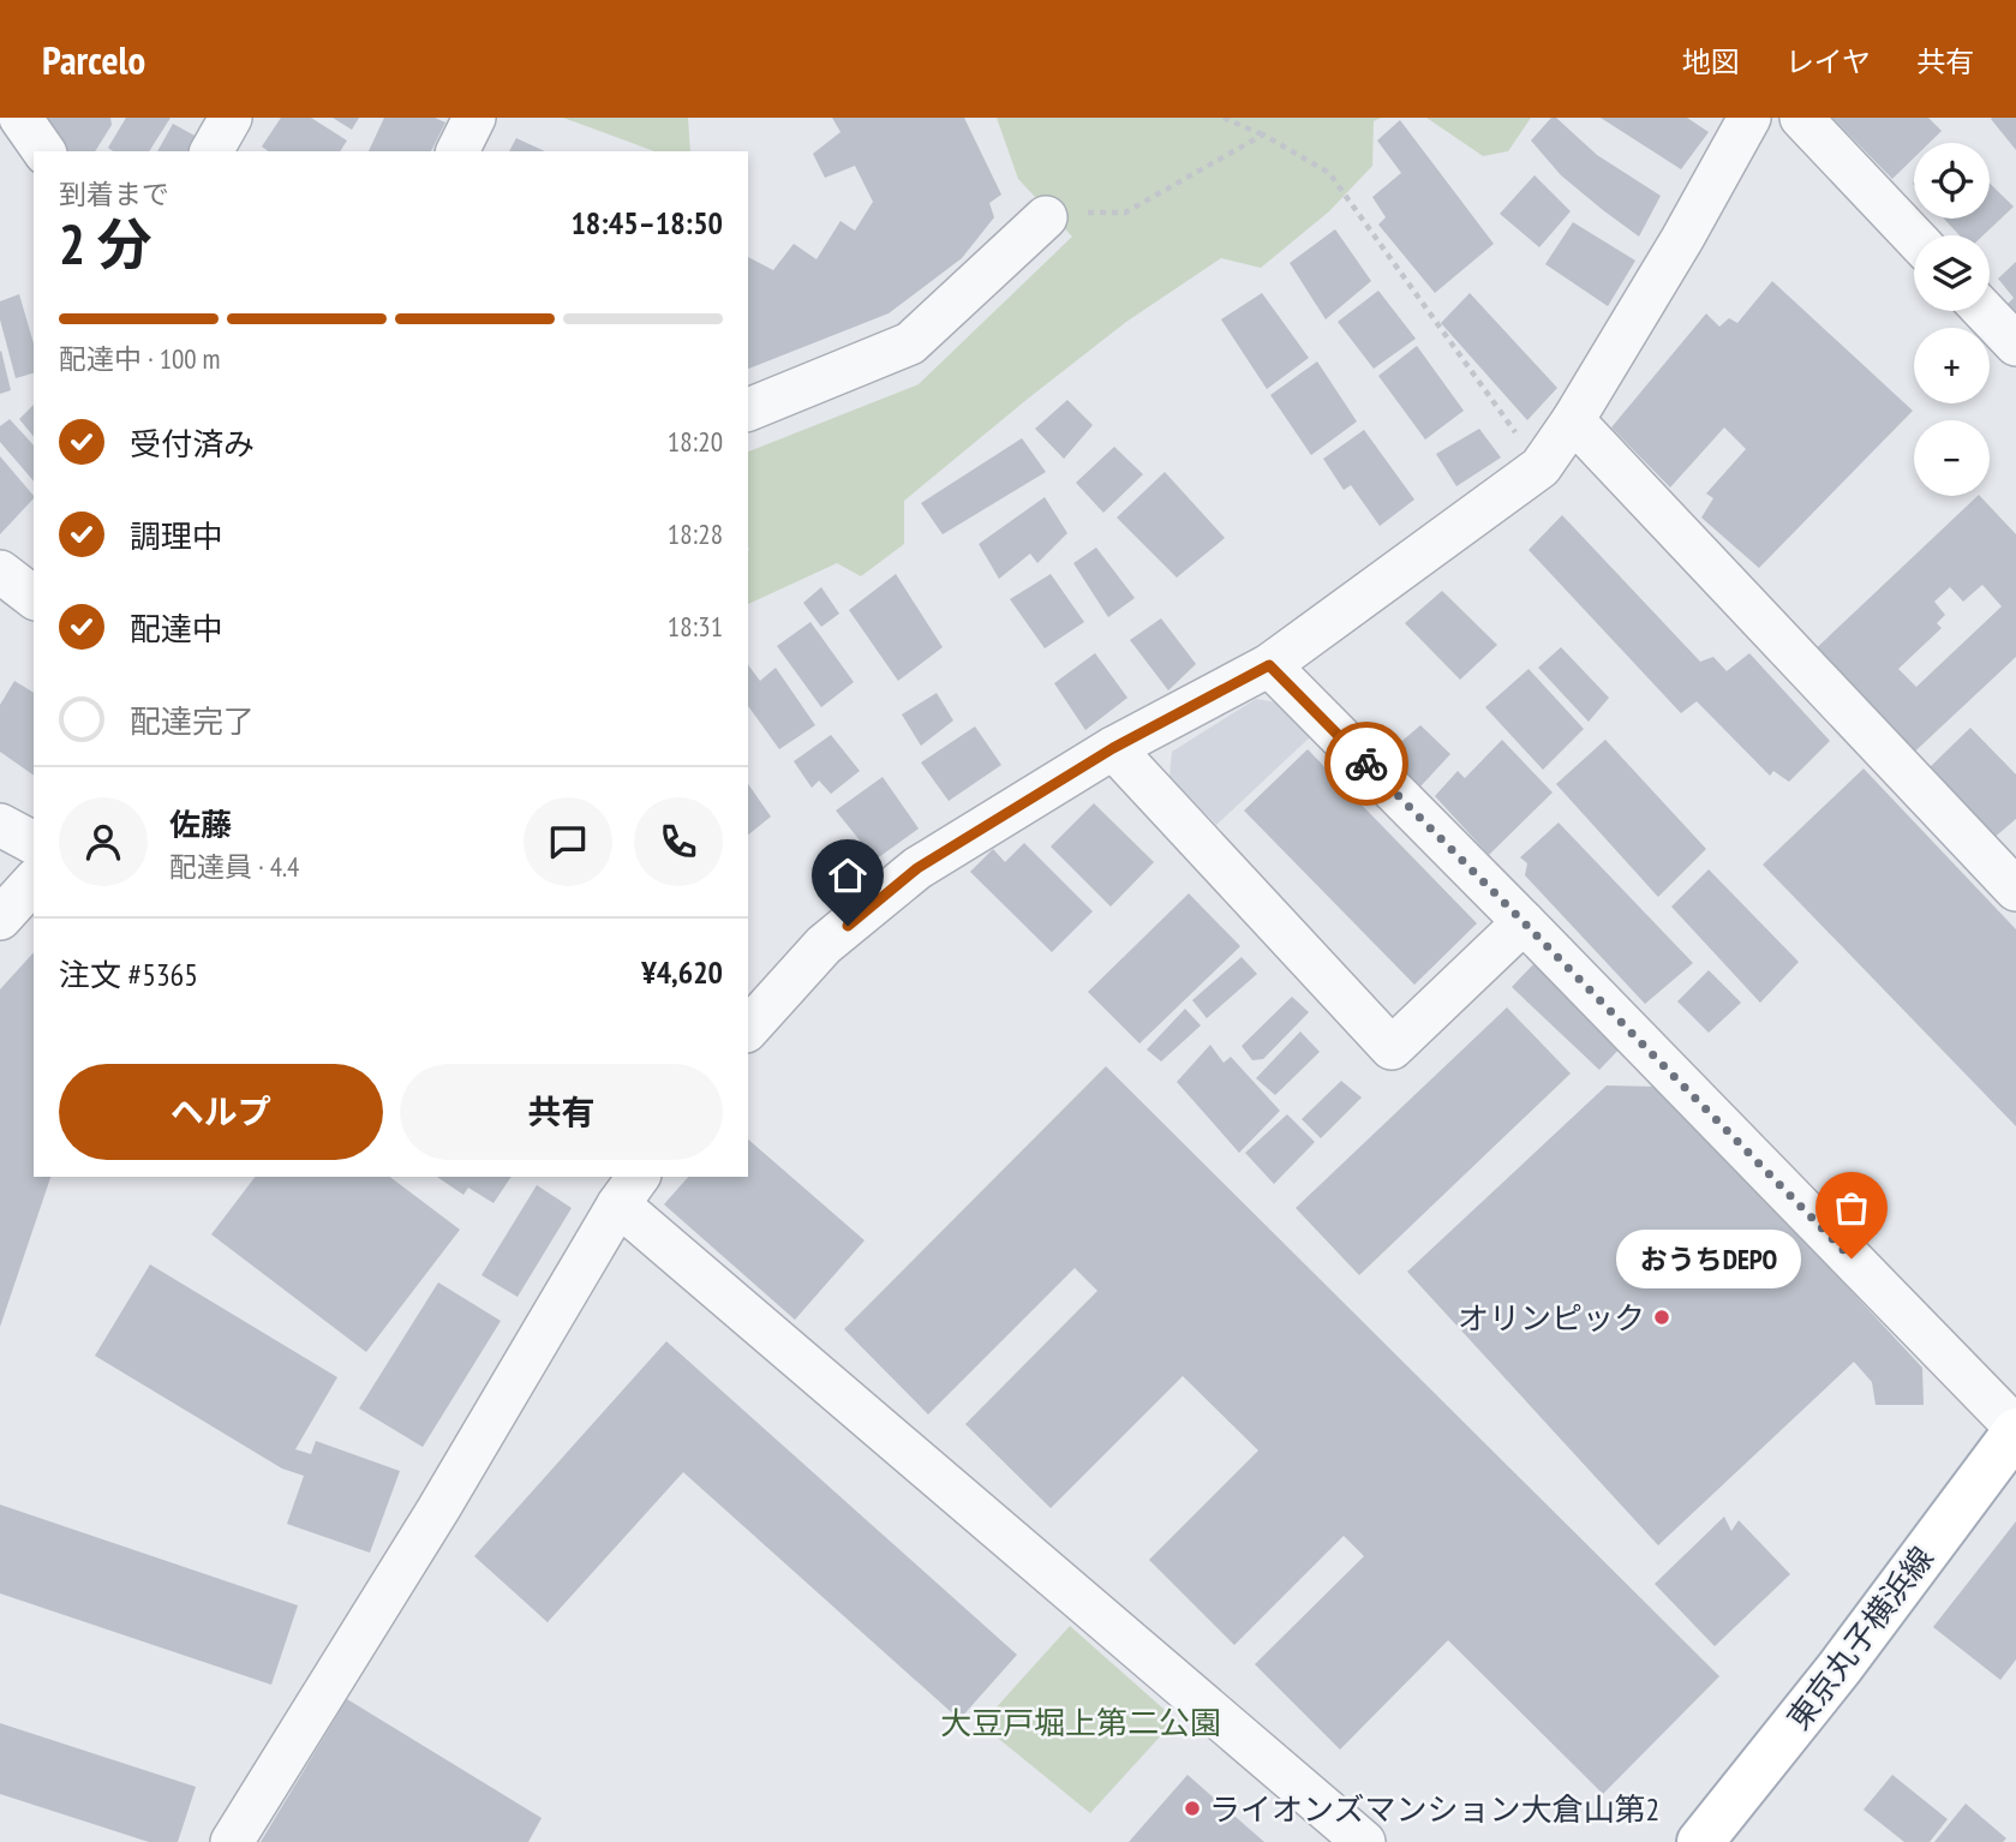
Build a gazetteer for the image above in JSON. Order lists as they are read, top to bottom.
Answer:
{
  "streets": {
    "main road": ["東京丸子横浜線"]
  },
  "parks": ["大豆戸堀上第二公園"],
  "places": ["おうちDEPO", "オリンピック", "ライオンズマンション大倉山第2"],
  "page": {
    "header": "Parcelo",
    "nav": ["地図", "レイヤ", "共有"],
    "map_buttons": ["+", "−"],
    "heading": ["2 分", "到着まで", "18:45–18:50"],
    "panel": [
      "佐藤",
      "配達員 · 4.4",
      "注文 #5365",
      "¥4,620"
    ],
    "bar": "配達中 · 100 m",
    "list": [
      ["受付済み", "18:20"],
      ["調理中", "18:28"],
      ["配達中", "18:31"],
      "配達完了"
    ],
    "buttons": ["ヘルプ", "共有"],
    "bubble": "おうちDEPO"
  }
}
